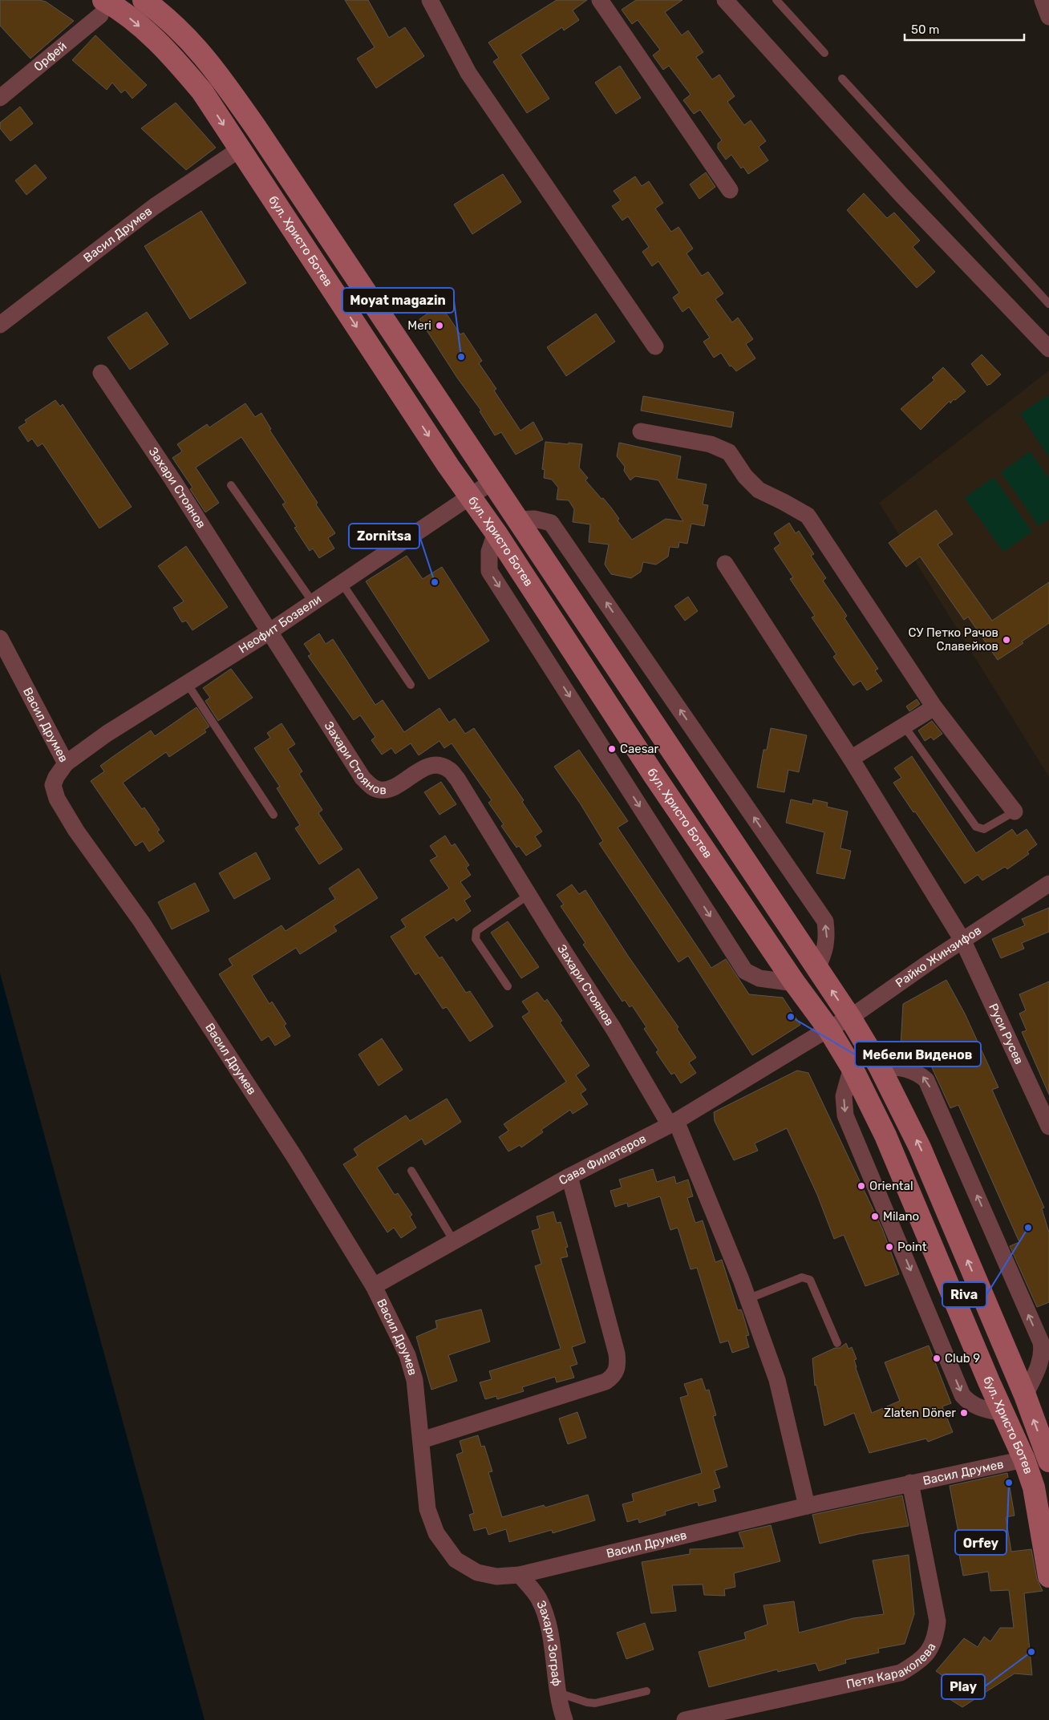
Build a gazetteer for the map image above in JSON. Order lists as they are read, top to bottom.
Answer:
{
  "streets": {
    "main road": ["бул. Христо Ботев"],
    "street": [
      "Орфей",
      "Васил Друмев",
      "Захари Стоянов",
      "Неофит Бозвели",
      "Райко Жинзифов",
      "Руси Русев",
      "Сава Филатеров",
      "Захари Зограф",
      "Петя Караколева"
    ]
  },
  "crossings": [
    ["Орфей", "бул. Христо Ботев"],
    ["Васил Друмев", "бул. Христо Ботев"],
    ["Васил Друмев", "Захари Стоянов"],
    ["Васил Друмев", "Неофит Бозвели"],
    ["Васил Друмев", "Сава Филатеров"],
    ["Васил Друмев", "Захари Зограф"],
    ["Васил Друмев", "Петя Караколева"],
    ["бул. Христо Ботев", "Неофит Бозвели"],
    ["бул. Христо Ботев", "Райко Жинзифов"],
    ["бул. Христо Ботев", "Сава Филатеров"],
    ["Захари Стоянов", "Неофит Бозвели"],
    ["Захари Стоянов", "Сава Филатеров"],
    ["Райко Жинзифов", "Руси Русев"],
    ["Райко Жинзифов", "Сава Филатеров"]
  ],
  "places": [
    "Meri",
    "Moyat magazin",
    "Zornitsa",
    "СУ Петко Рачов Славейков",
    "Caesar",
    "Мебели Виденов",
    "Oriental",
    "Milano",
    "Riva",
    "Point",
    "Club 9",
    "Zlaten Döner",
    "Orfey",
    "Play"
  ],
  "scale_bar": "50 m"
}
